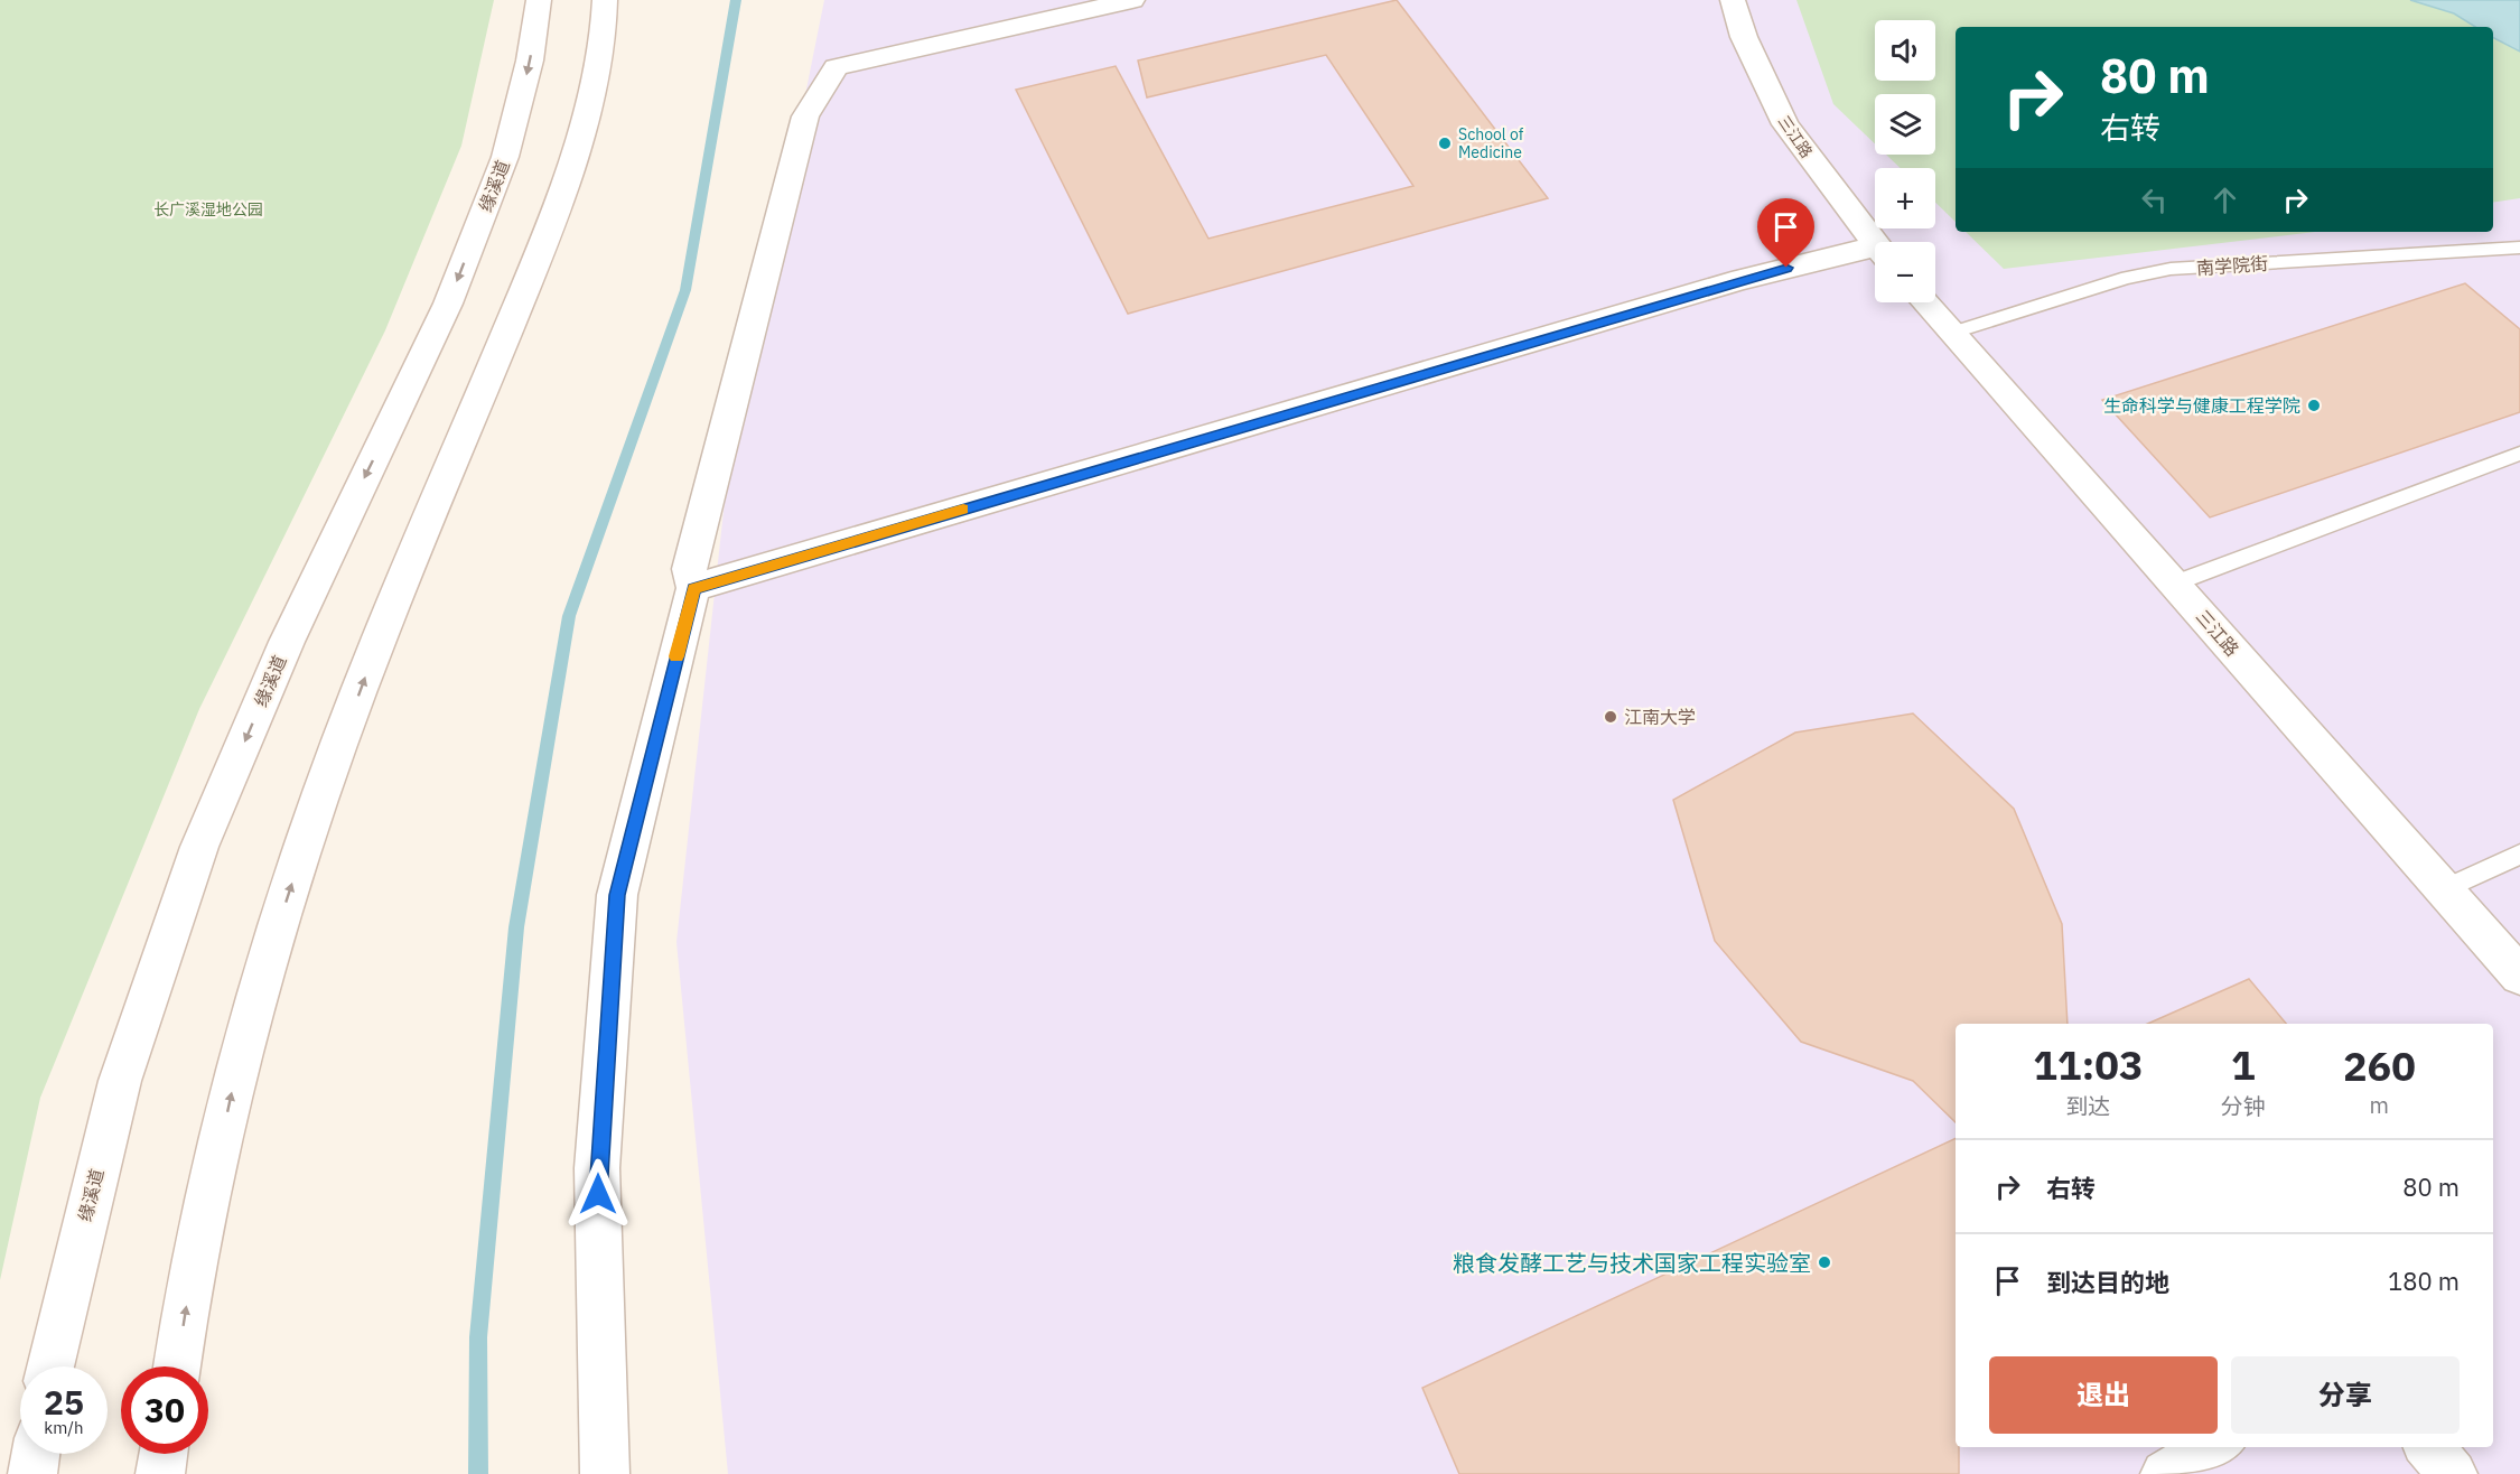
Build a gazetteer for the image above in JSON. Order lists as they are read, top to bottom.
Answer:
{
  "streets": {
    "street": ["三江路", "缘溪道"],
    "lane": ["南学院街"]
  },
  "crossings": [
    ["三江路", "南学院街"]
  ],
  "parks": ["长广溪湿地公园"],
  "places": [
    "School of Medicine",
    "生命科学与健康工程学院",
    "江南大学",
    "粮食发酵工艺与技术国家工程实验室"
  ],
  "page": {
    "map_buttons": ["+", "−"],
    "turn": ["80 m", "右转"],
    "eta": [
      "11:03",
      "到达",
      "1",
      "分钟",
      "260",
      "m"
    ],
    "list": [
      {
        "name": "右转",
        "value": "80 m"
      },
      {
        "name": "到达目的地",
        "value": "180 m"
      }
    ],
    "buttons": ["退出", "分享"],
    "speed": "25 km/h",
    "limit": "30"
  }
}
